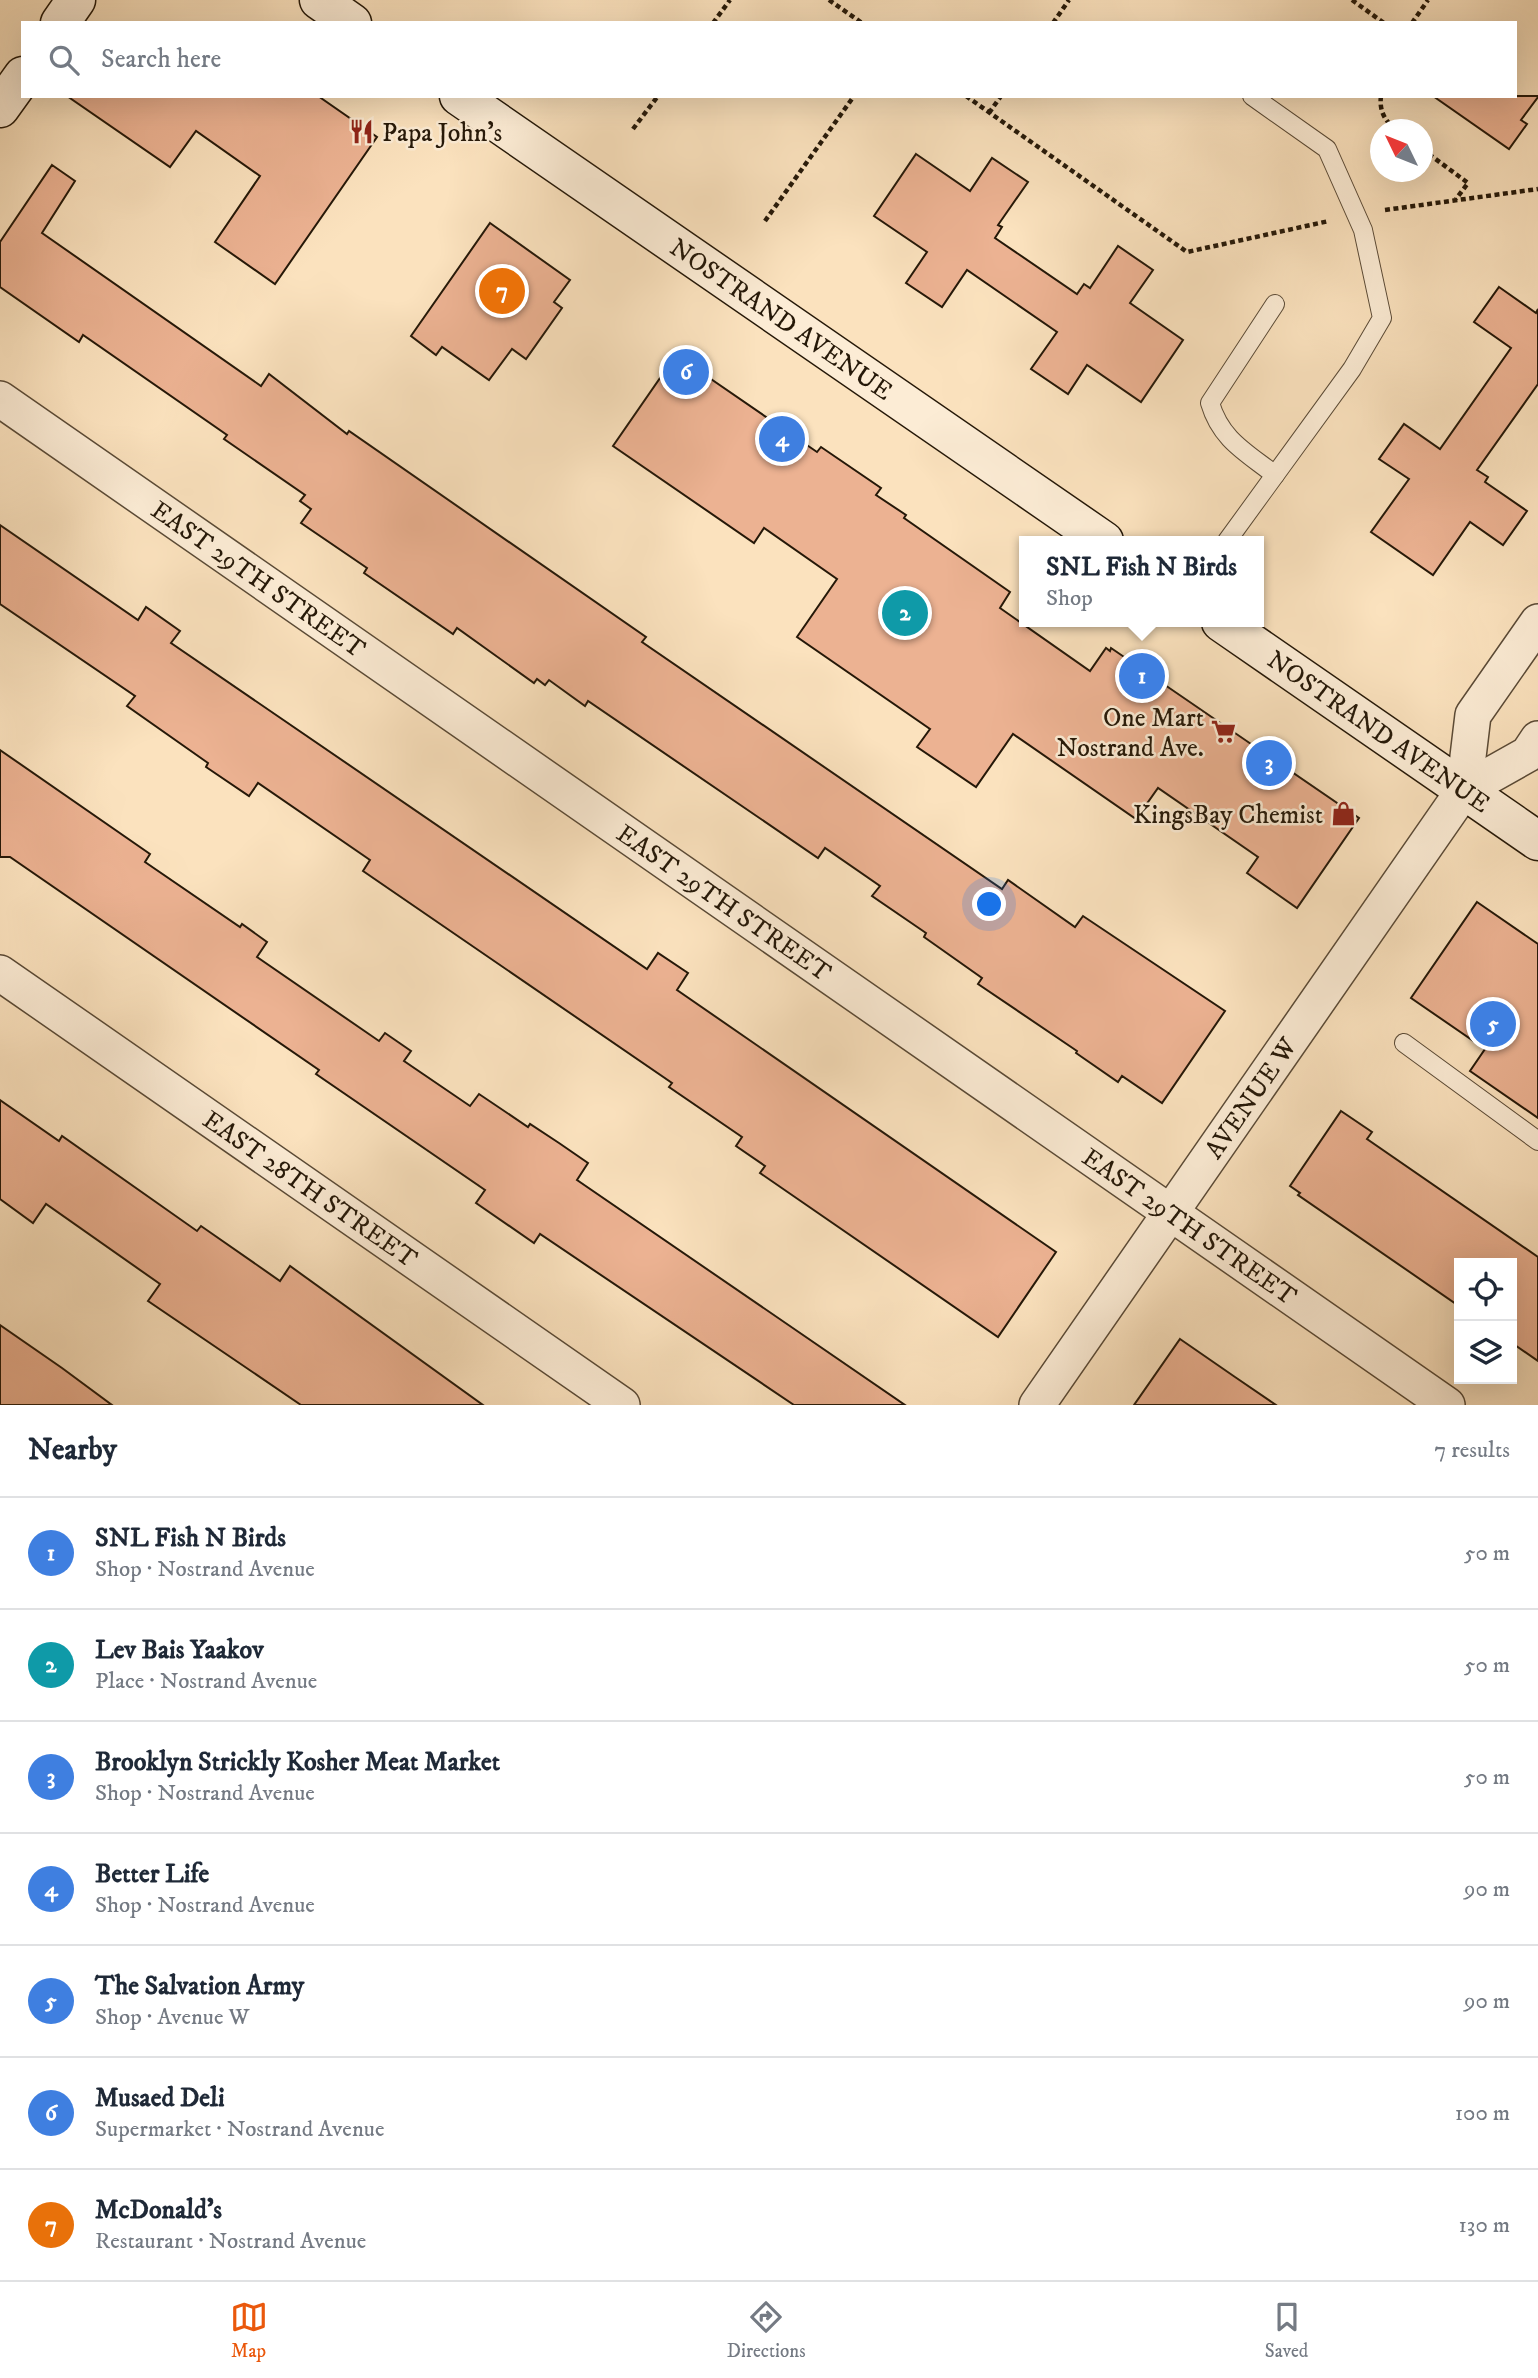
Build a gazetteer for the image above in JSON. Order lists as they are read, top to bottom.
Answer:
{
  "streets": {
    "main road": ["NOSTRAND AVENUE"],
    "street": ["EAST 29TH STREET", "AVENUE W", "EAST 28TH STREET"]
  },
  "crossings": [
    ["NOSTRAND AVENUE", "AVENUE W"],
    ["EAST 29TH STREET", "AVENUE W"]
  ],
  "places": {
    "restaurant": ["Papa John's"],
    "supermarket": ["One Mart Nostrand Ave."],
    "shop": ["KingsBay Chemist"]
  },
  "north": "top left",
  "page": {
    "search": "Search here",
    "pins": [
      "7",
      "6",
      "4",
      "2",
      "1",
      "3",
      "5"
    ],
    "popup": ["SNL Fish N Birds", "Shop"],
    "heading": ["Nearby", "7 results"],
    "list": [
      {
        "mark": "1",
        "name": "SNL Fish N Birds",
        "note": "Shop · Nostrand Avenue",
        "value": "50 m"
      },
      {
        "mark": "2",
        "name": "Lev Bais Yaakov",
        "note": "Place · Nostrand Avenue",
        "value": "50 m"
      },
      {
        "mark": "3",
        "name": "Brooklyn Strickly Kosher Meat Market",
        "note": "Shop · Nostrand Avenue",
        "value": "50 m"
      },
      {
        "mark": "4",
        "name": "Better Life",
        "note": "Shop · Nostrand Avenue",
        "value": "90 m"
      },
      {
        "mark": "5",
        "name": "The Salvation Army",
        "note": "Shop · Avenue W",
        "value": "90 m"
      },
      {
        "mark": "6",
        "name": "Musaed Deli",
        "note": "Supermarket · Nostrand Avenue",
        "value": "100 m"
      },
      {
        "mark": "7",
        "name": "McDonald's",
        "note": "Restaurant · Nostrand Avenue",
        "value": "130 m"
      }
    ],
    "nav": ["Map", "Directions", "Saved"]
  }
}
